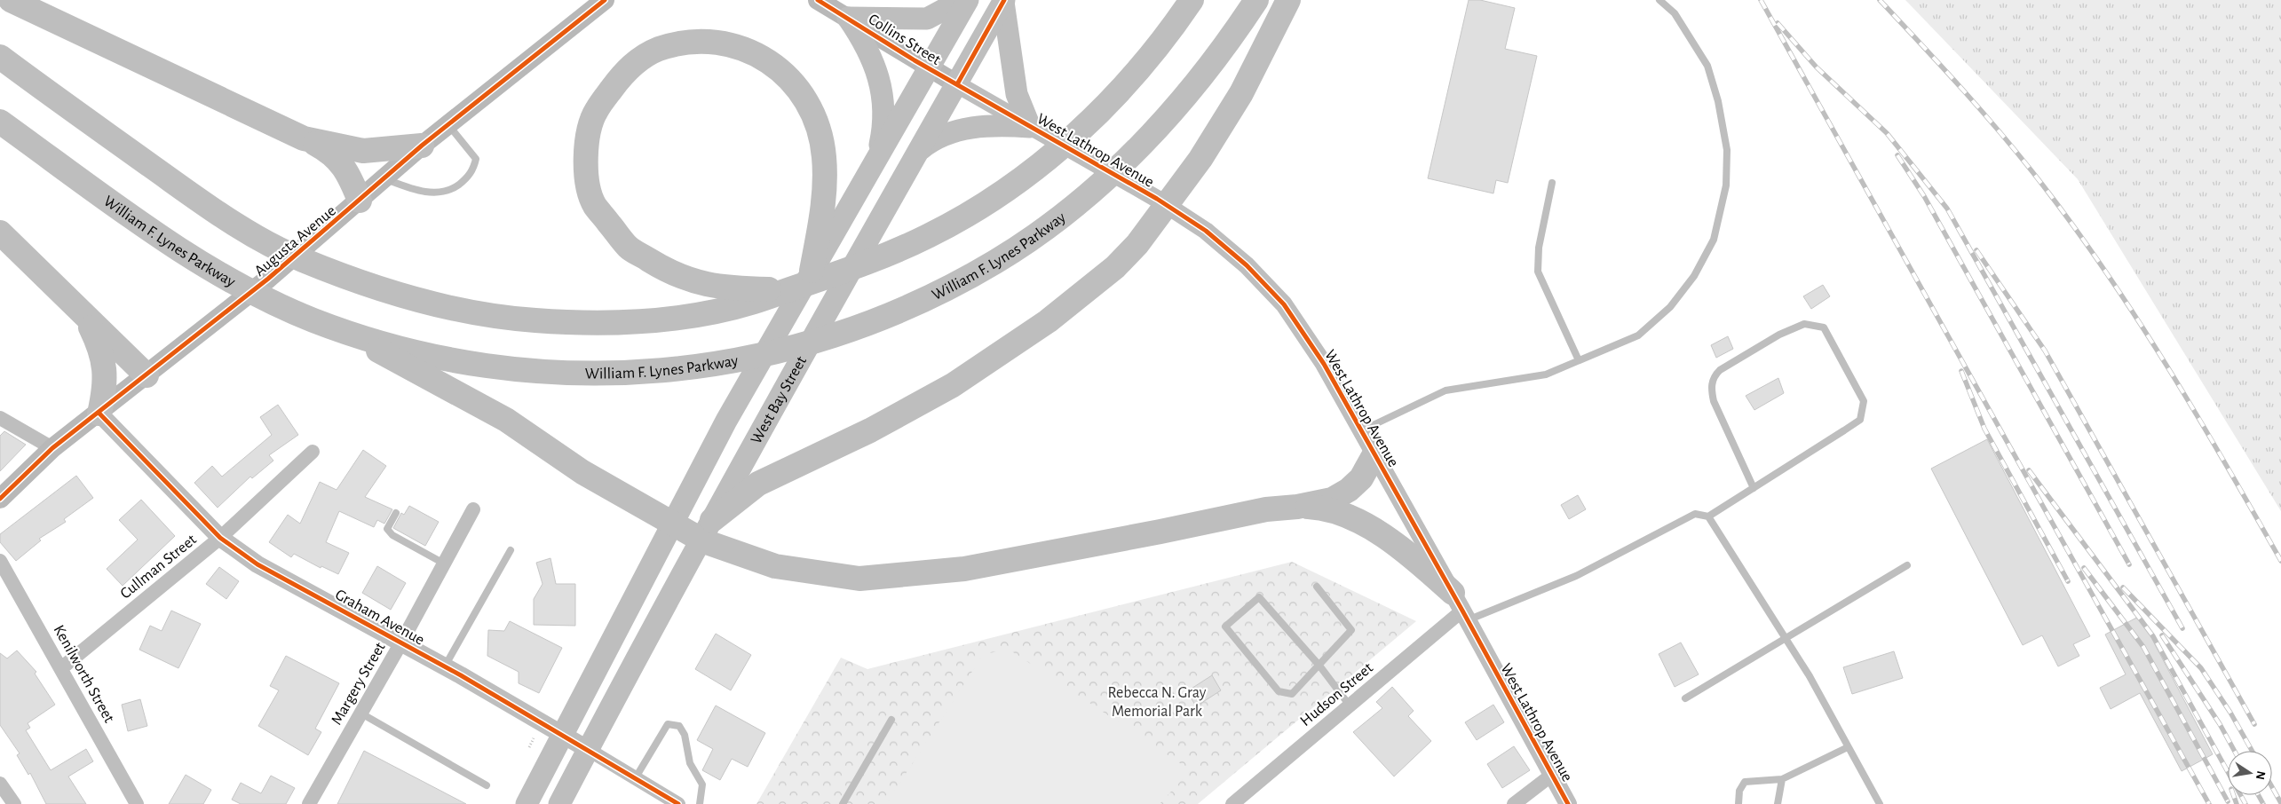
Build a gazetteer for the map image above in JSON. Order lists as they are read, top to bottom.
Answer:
{
  "streets": {
    "highway": ["William F. Lynes Parkway"],
    "main road": ["Collins Street", "Augusta Avenue", "West Bay Street"],
    "street": [
      "West Lathrop Avenue",
      "Cullman Street",
      "Graham Avenue",
      "Kenilworth Street",
      "Margery Street",
      "Hudson Street"
    ]
  },
  "crossings": [
    ["Collins Street", "West Lathrop Avenue"],
    ["Collins Street", "West Bay Street"],
    ["West Lathrop Avenue", "West Bay Street"],
    ["West Lathrop Avenue", "Hudson Street"],
    ["Augusta Avenue", "Graham Avenue"],
    ["West Bay Street", "Graham Avenue"],
    ["Cullman Street", "Graham Avenue"],
    ["Cullman Street", "Kenilworth Street"],
    ["Graham Avenue", "Margery Street"]
  ],
  "parks": ["Rebecca N. Gray Memorial Park"],
  "north": "right"
}
